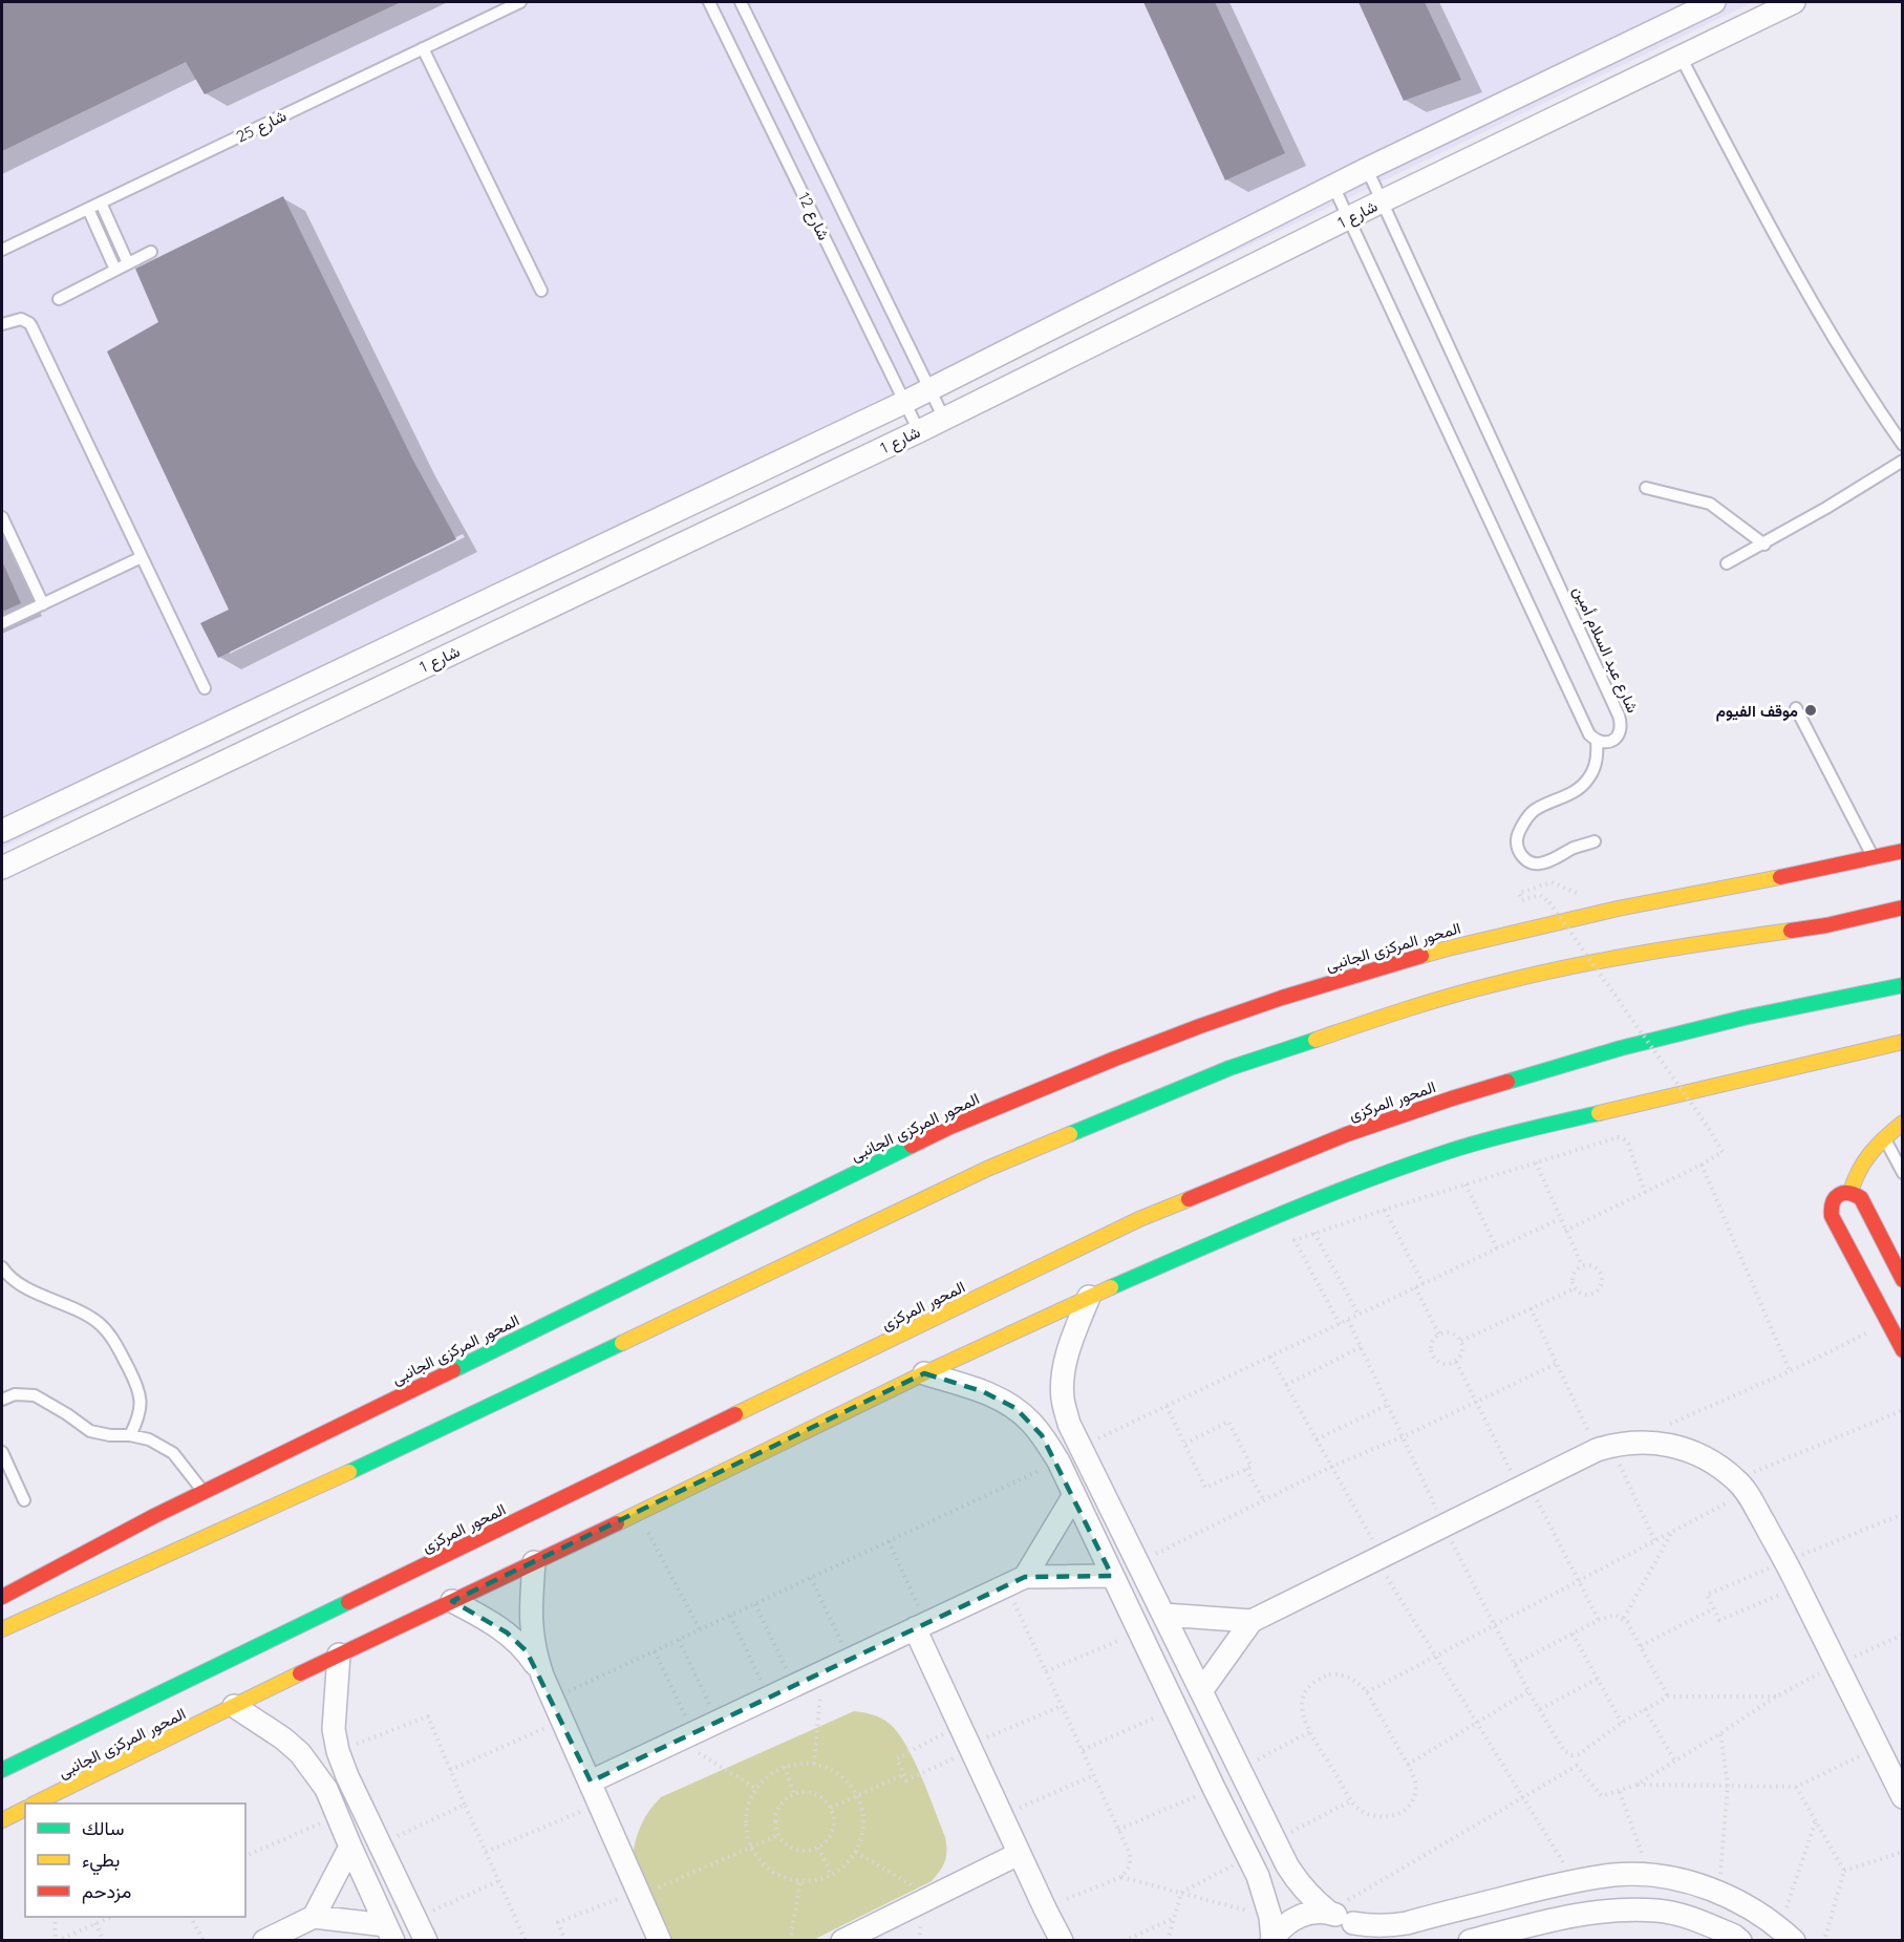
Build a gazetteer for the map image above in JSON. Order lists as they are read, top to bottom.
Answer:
{
  "streets": {
    "main road": ["المحور المركزى الجانبى", "المحور المركزى"],
    "street": ["شارع 1"],
    "lane": ["شارع 25", "شارع 12", "شارع عبد السلام أمين"]
  },
  "crossings": [
    ["شارع 1", "شارع 12"],
    ["شارع 1", "شارع عبد السلام أمين"]
  ],
  "places": ["موقف الفيوم"],
  "legend": ["سالك", "بطيء", "مزدحم"]
}
